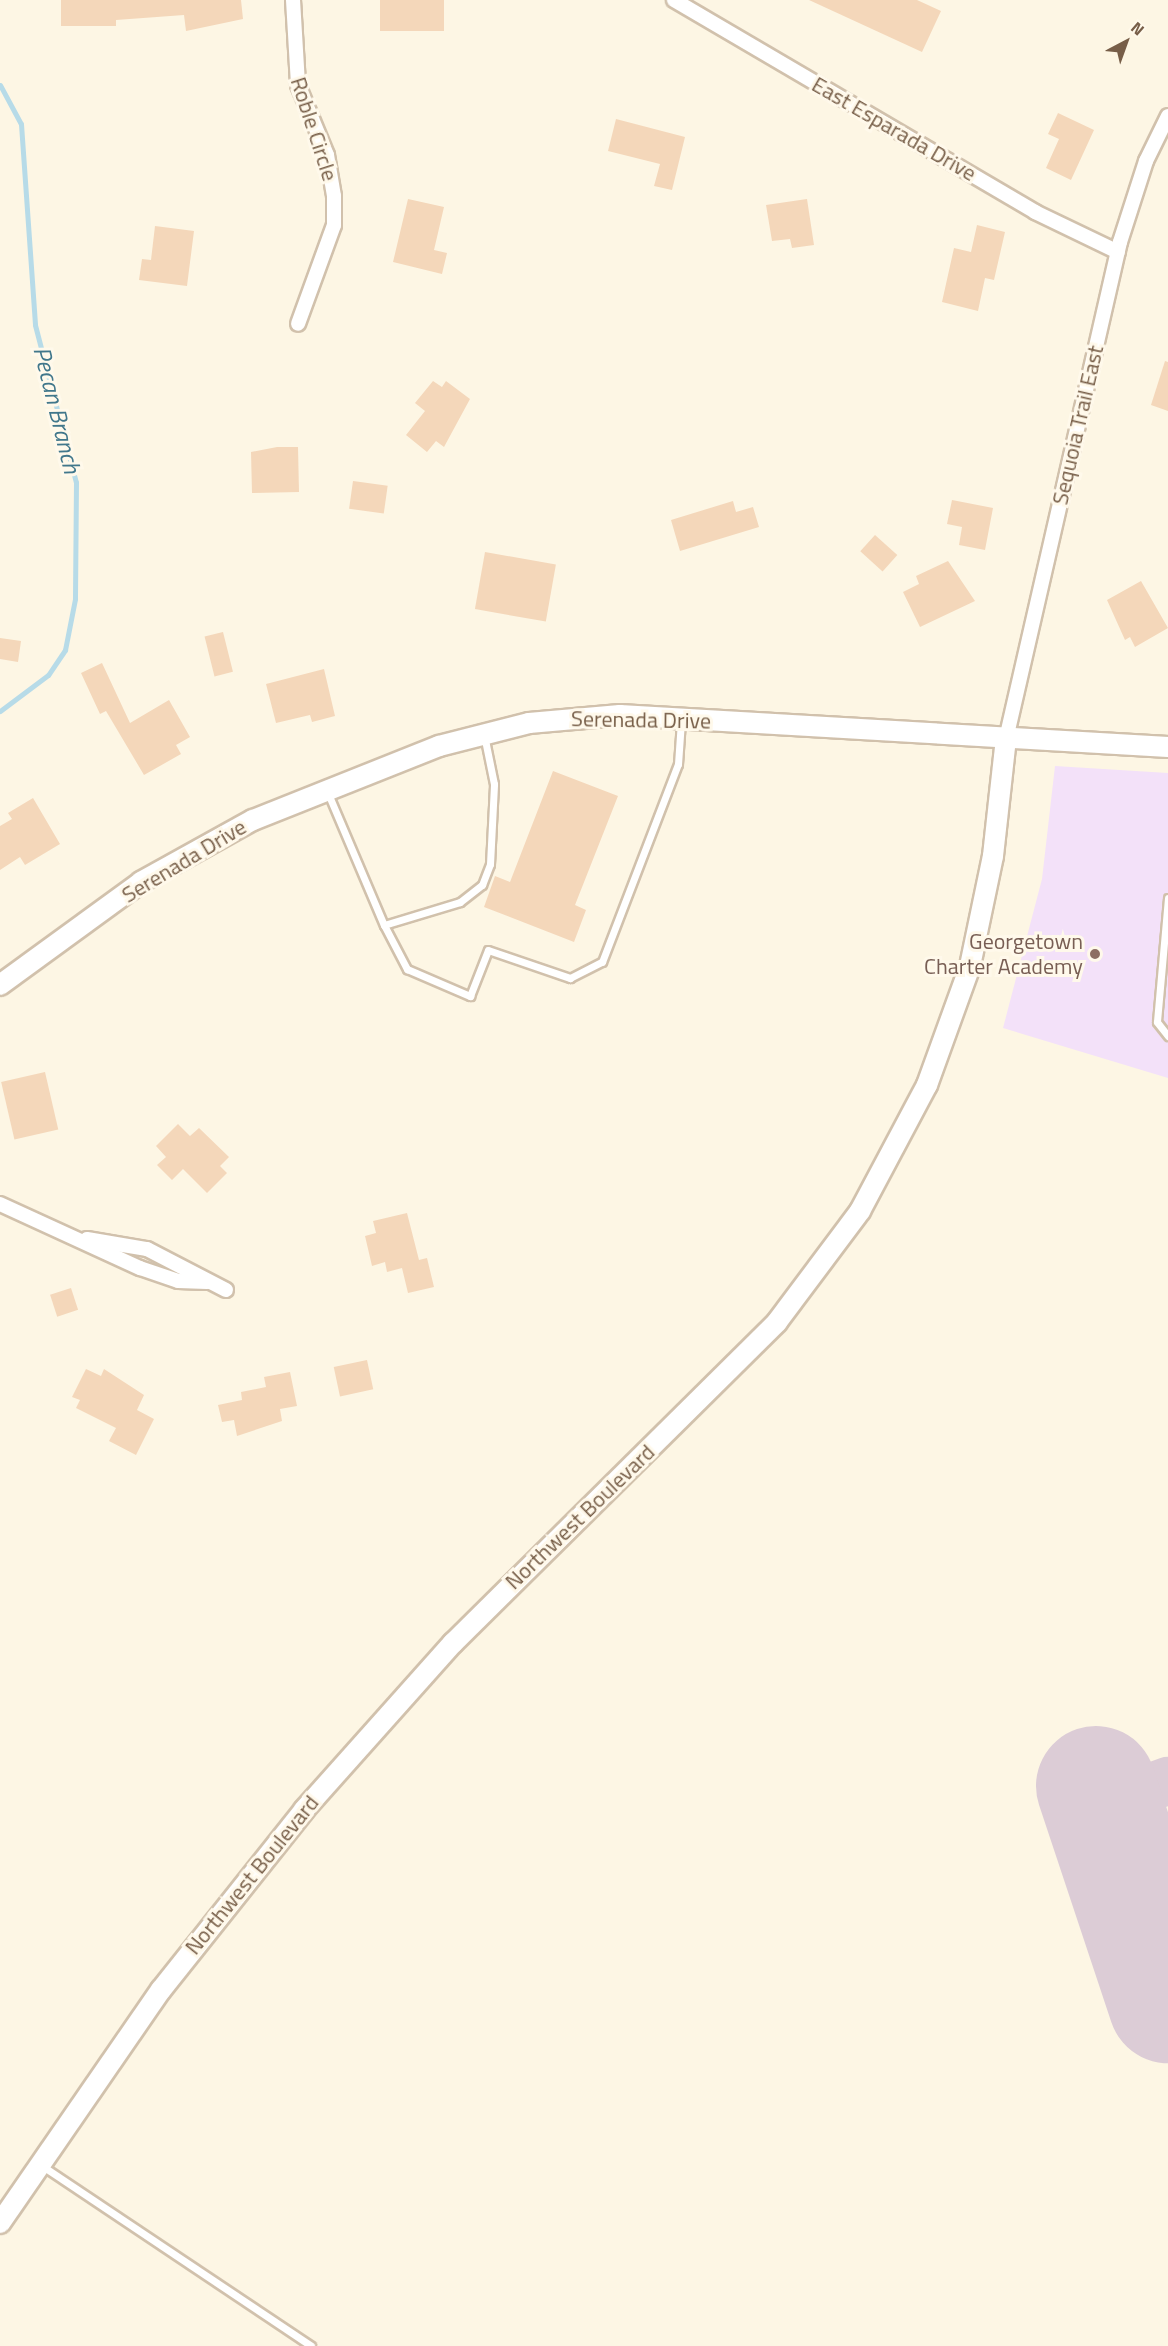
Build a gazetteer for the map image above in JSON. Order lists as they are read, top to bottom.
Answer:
{
  "streets": {
    "street": [
      "Roble Circle",
      "East Esparada Drive",
      "Sequoia Trail East",
      "Serenada Drive",
      "Northwest Boulevard"
    ]
  },
  "crossings": [
    ["East Esparada Drive", "Sequoia Trail East"],
    ["Sequoia Trail East", "Serenada Drive"],
    ["Sequoia Trail East", "Northwest Boulevard"],
    ["Serenada Drive", "Northwest Boulevard"]
  ],
  "water": ["Pecan Branch"],
  "places": ["Georgetown Charter Academy"],
  "north": "top right"
}
